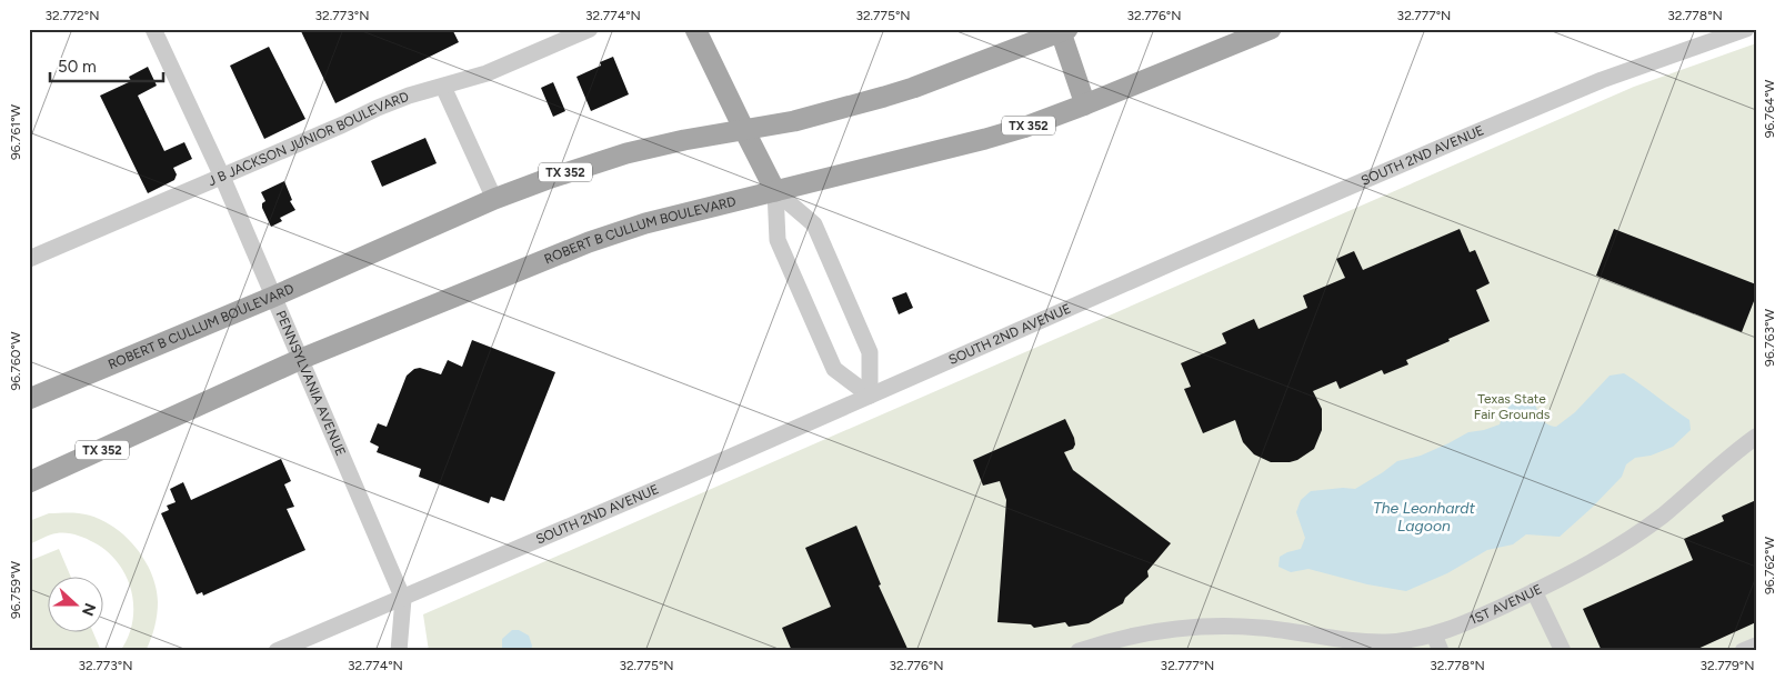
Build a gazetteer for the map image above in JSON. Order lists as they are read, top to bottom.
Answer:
{
  "streets": {
    "main road": ["TX 352", "ROBERT B CULLUM BOULEVARD"],
    "street": [
      "J B JACKSON JUNIOR BOULEVARD",
      "SOUTH 2ND AVENUE",
      "PENNSYLVANIA AVENUE",
      "1ST AVENUE"
    ]
  },
  "crossings": [
    ["J B JACKSON JUNIOR BOULEVARD", "PENNSYLVANIA AVENUE"],
    ["SOUTH 2ND AVENUE", "PENNSYLVANIA AVENUE"],
    ["ROBERT B CULLUM BOULEVARD", "PENNSYLVANIA AVENUE"]
  ],
  "water": ["The Leonhardt Lagoon"],
  "parks": ["Texas State Fair Grounds"],
  "scale_bar": "50 m",
  "north": "right",
  "coordinates": [
    "32.772°N",
    "32.773°N",
    "32.774°N",
    "32.775°N",
    "32.776°N",
    "32.777°N",
    "32.778°N",
    "96.764°W",
    "96.761°W",
    "96.763°W",
    "96.760°W",
    "96.762°W",
    "96.759°W",
    "32.779°N"
  ]
}
